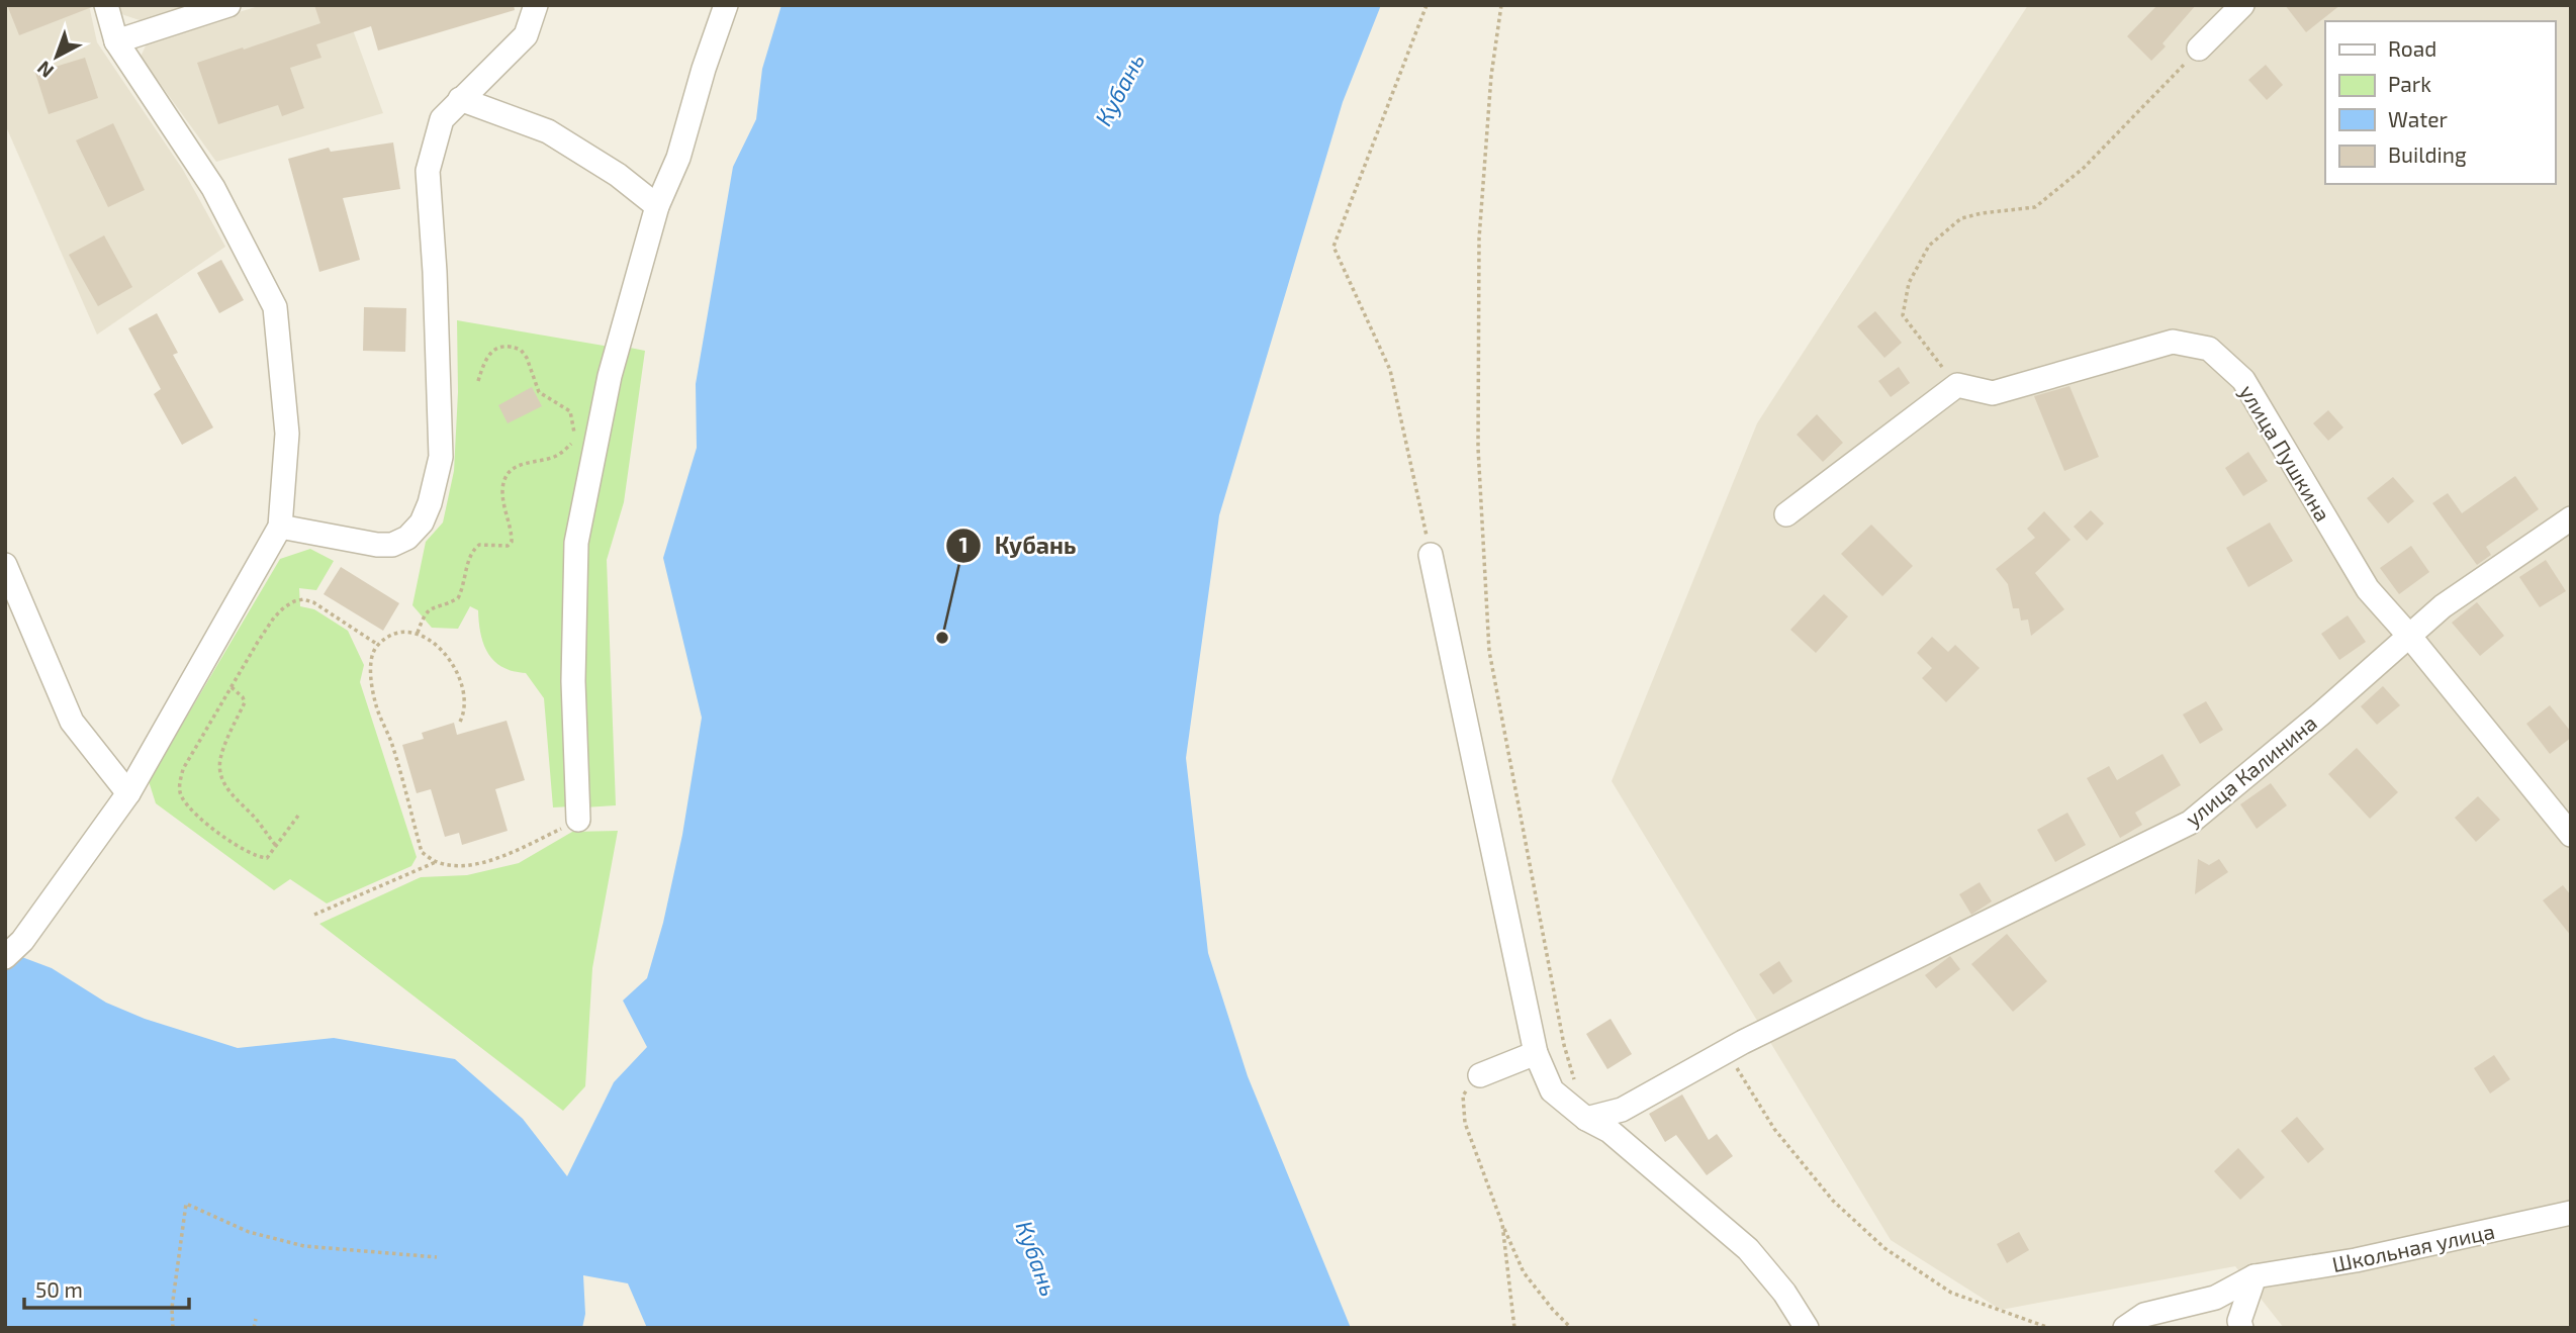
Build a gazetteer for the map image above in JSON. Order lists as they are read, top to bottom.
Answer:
{
  "streets": {
    "street": ["улица Пушкина", "улица Калинина", "Школьная улица"]
  },
  "crossings": [
    ["улица Пушкина", "улица Калинина"]
  ],
  "water": ["Кубань"],
  "places": ["Кубань"],
  "legend": [
    "Road",
    "Park",
    "Water",
    "Building"
  ],
  "scale_bar": "50 m",
  "north": "bottom left"
}
